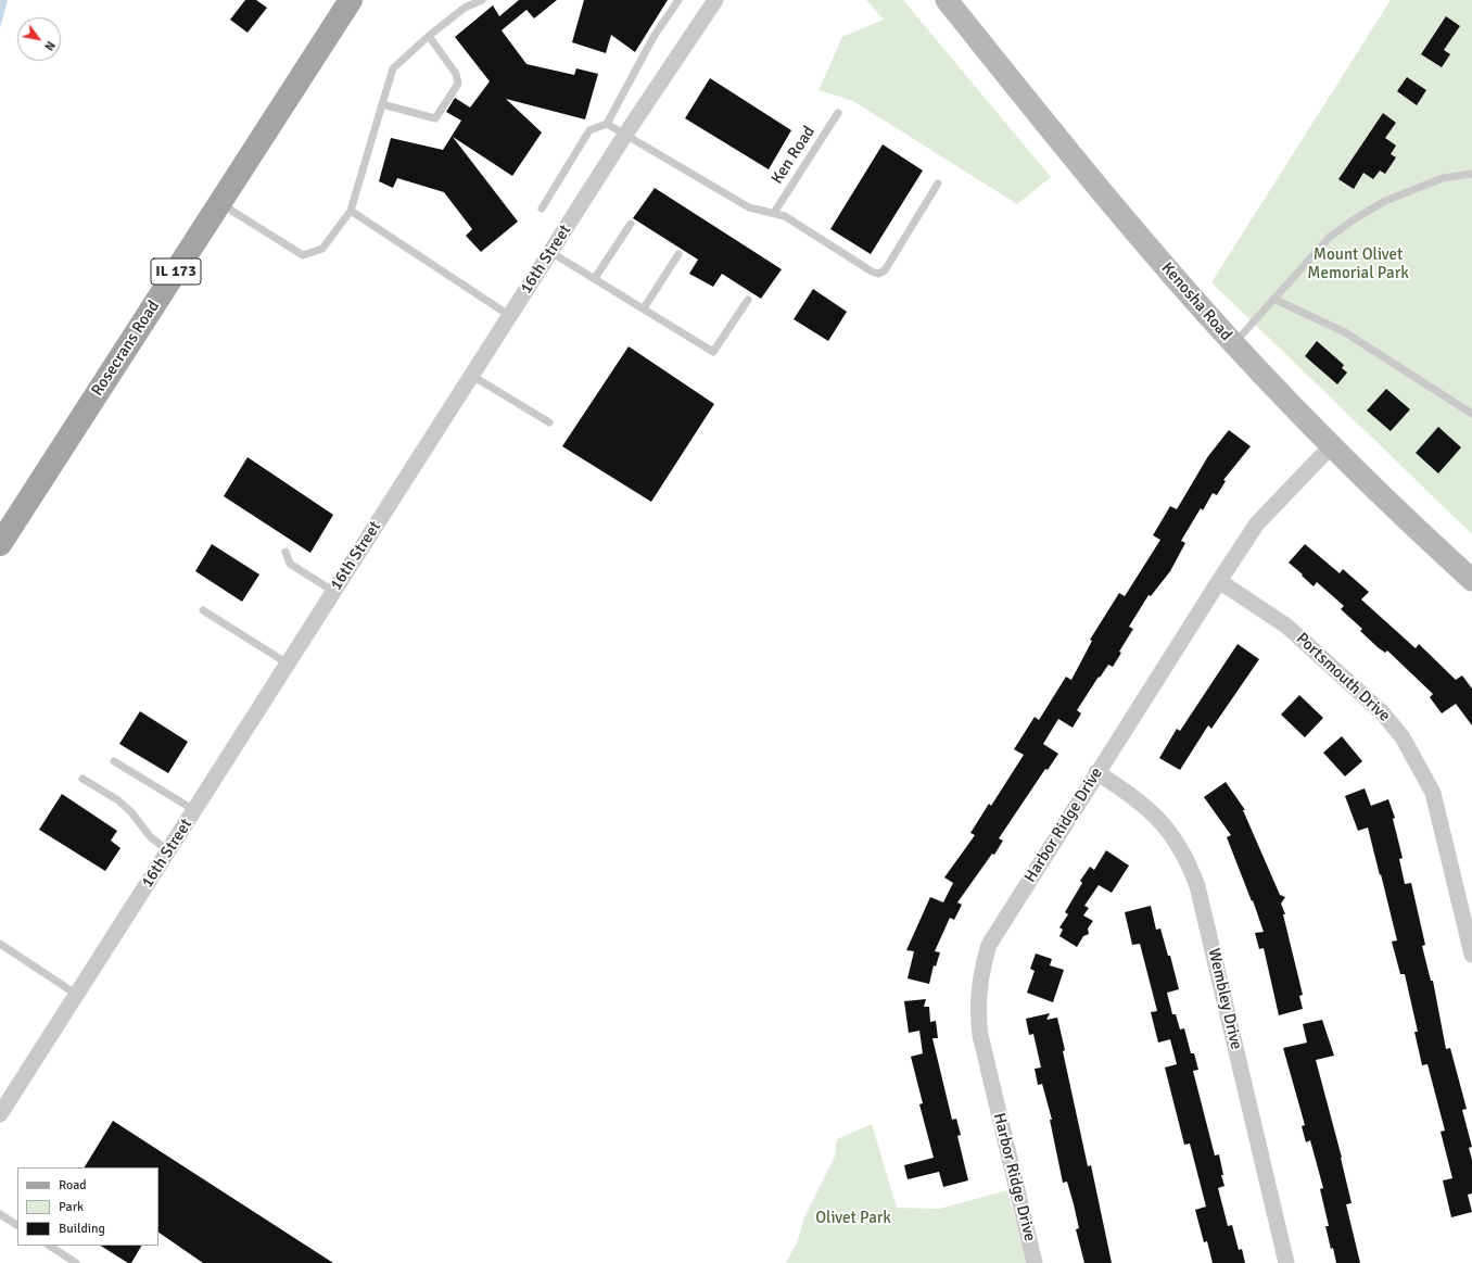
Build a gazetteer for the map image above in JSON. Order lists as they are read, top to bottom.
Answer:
{
  "streets": {
    "main road": ["IL 173", "Rosecrans Road"],
    "street": [
      "16th Street",
      "Kenosha Road",
      "Portsmouth Drive",
      "Harbor Ridge Drive",
      "Wembley Drive"
    ],
    "lane": ["Ken Road"]
  },
  "crossings": [
    ["Kenosha Road", "Harbor Ridge Drive"],
    ["Portsmouth Drive", "Harbor Ridge Drive"],
    ["Harbor Ridge Drive", "Wembley Drive"]
  ],
  "parks": ["Mount Olivet Memorial Park", "Olivet Park"],
  "legend": ["Road", "Park", "Building"],
  "north": "bottom right"
}
